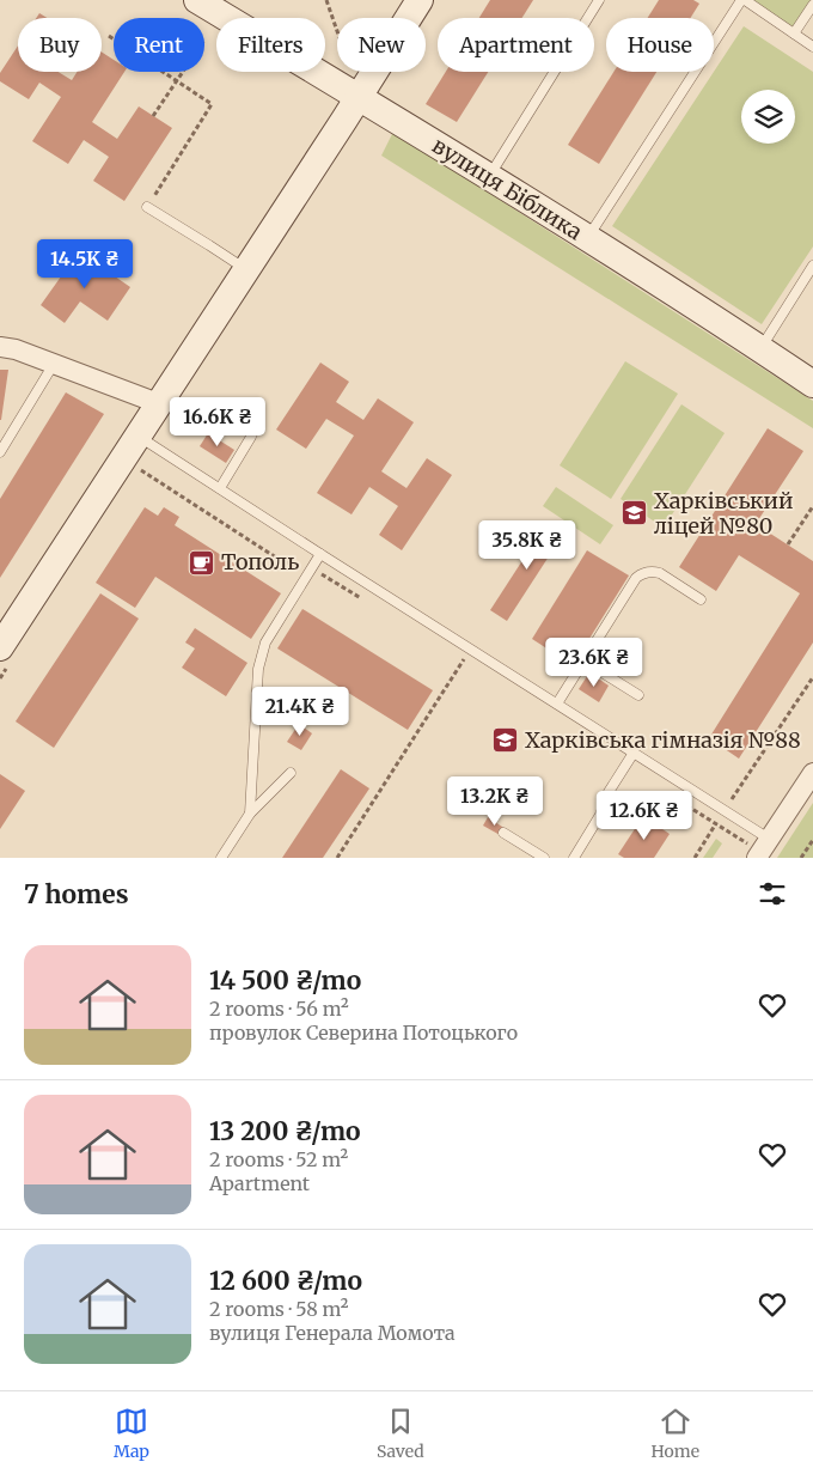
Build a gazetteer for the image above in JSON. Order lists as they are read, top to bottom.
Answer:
{
  "streets": {
    "street": ["вулиця Біблика"]
  },
  "places": {
    "school or university": ["Харківський ліцей №80", "Харківська гімназія №88"],
    "cafe": ["Тополь"]
  },
  "page": {
    "chip": [
      "Buy",
      "Rent",
      "Filters",
      "New",
      "Apartment",
      "House"
    ],
    "price": [
      "14.5K ₴",
      "16.6K ₴",
      "35.8K ₴",
      "23.6K ₴",
      "21.4K ₴",
      "13.2K ₴",
      "12.6K ₴"
    ],
    "heading": "7 homes",
    "list": [
      {
        "name": "14 500 ₴/mo",
        "note": "2 rooms · 56 m² · провулок Северина Потоцького"
      },
      {
        "name": "13 200 ₴/mo",
        "note": "2 rooms · 52 m² · Apartment"
      },
      {
        "name": "12 600 ₴/mo",
        "note": "2 rooms · 58 m² · вулиця Генерала Момота"
      }
    ],
    "tabs": ["Map", "Saved", "Home"]
  }
}
